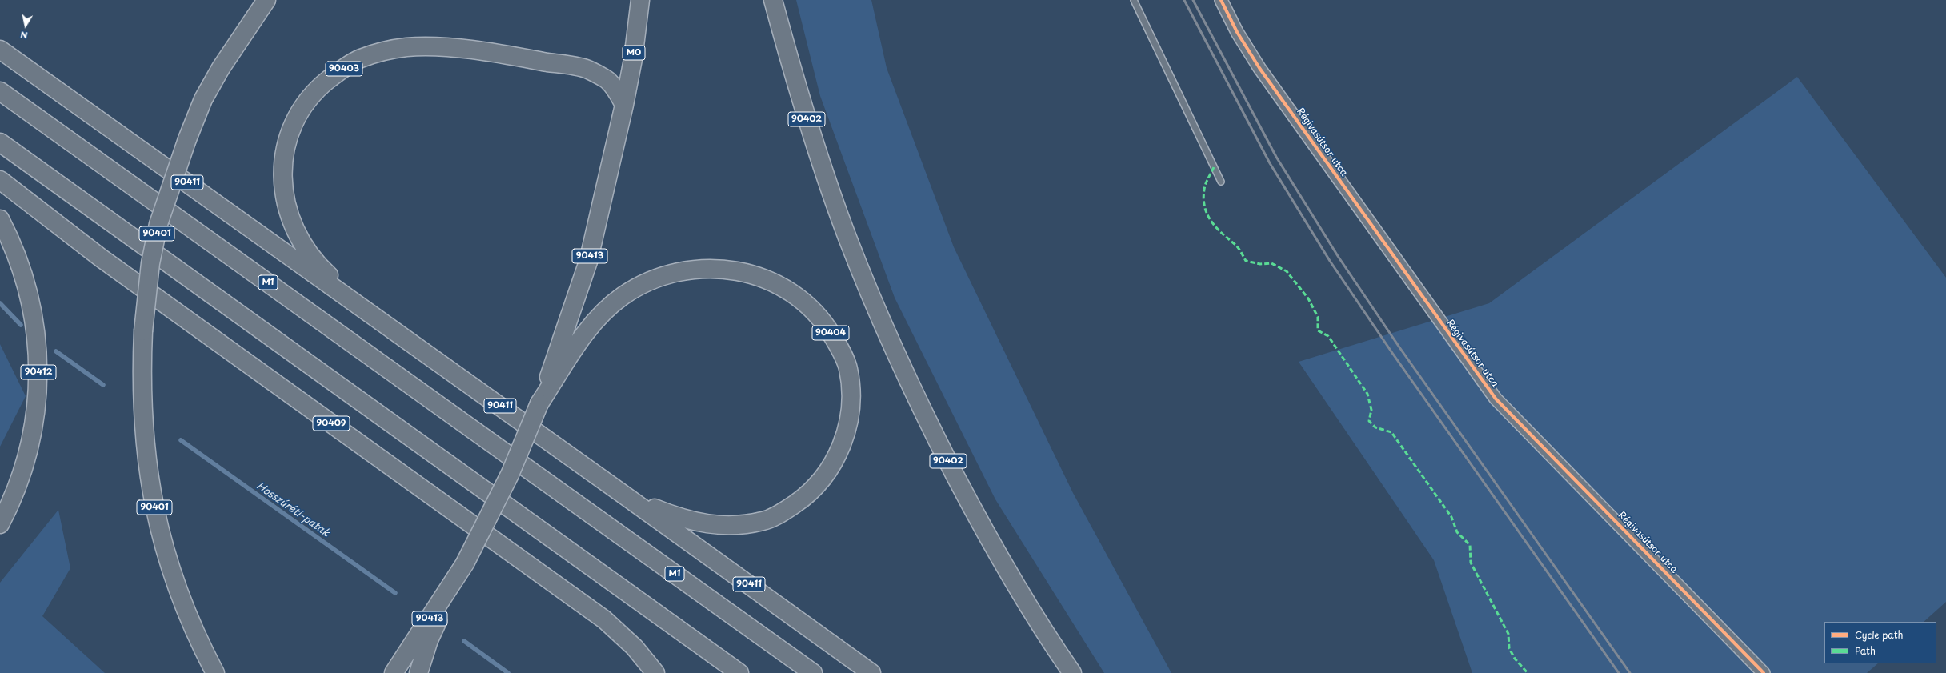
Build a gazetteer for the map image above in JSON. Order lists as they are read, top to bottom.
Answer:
{
  "streets": {
    "highway": [
      "M0",
      "90403",
      "90402",
      "90411",
      "90401",
      "90413",
      "M1",
      "90404",
      "90412",
      "90409"
    ],
    "street": ["Régivasútsor utca"]
  },
  "crossings": [
    ["M0", "90403"],
    ["M0", "90413"],
    ["90403", "90411"],
    ["90403", "90413"],
    ["90411", "90404"],
    ["90413", "90404"]
  ],
  "water": ["Hosszúréti-patak"],
  "legend": ["Cycle path", "Path"],
  "north": "bottom"
}
